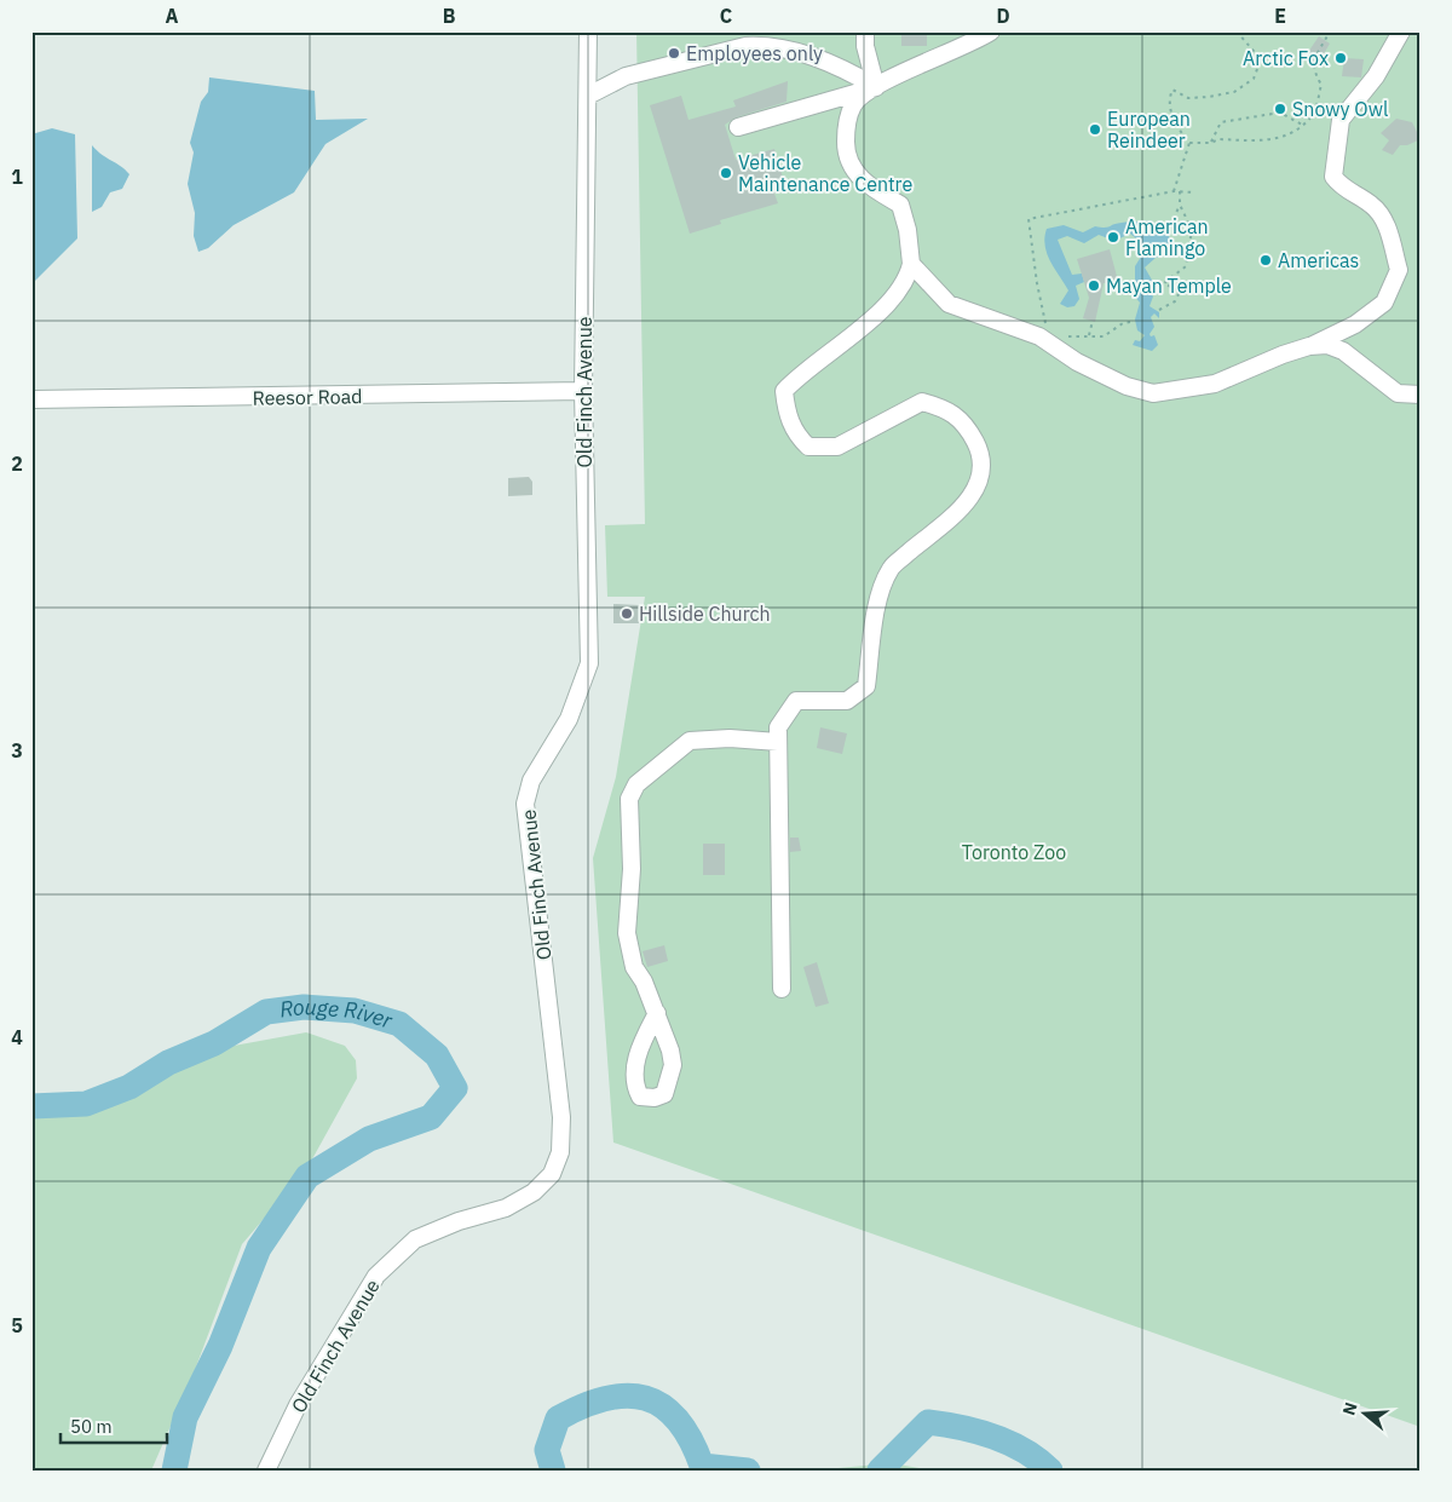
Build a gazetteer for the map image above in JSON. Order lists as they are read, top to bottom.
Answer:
{
  "streets": {
    "street": ["Old Finch Avenue", "Reesor Road"]
  },
  "crossings": [
    ["Old Finch Avenue", "Reesor Road"]
  ],
  "water": ["Rouge River"],
  "parks": ["Toronto Zoo"],
  "places": [
    "Employees only",
    "Arctic Fox",
    "Snowy Owl",
    "European Reindeer",
    "Vehicle Maintenance Centre",
    "American Flamingo",
    "Americas",
    "Mayan Temple",
    "Hillside Church"
  ],
  "scale_bar": "50 m",
  "north": "left",
  "grid": {
    "columns": [
      "A",
      "B",
      "C",
      "D",
      "E"
    ],
    "rows": [
      "1",
      "2",
      "3",
      "4",
      "5"
    ]
  }
}
